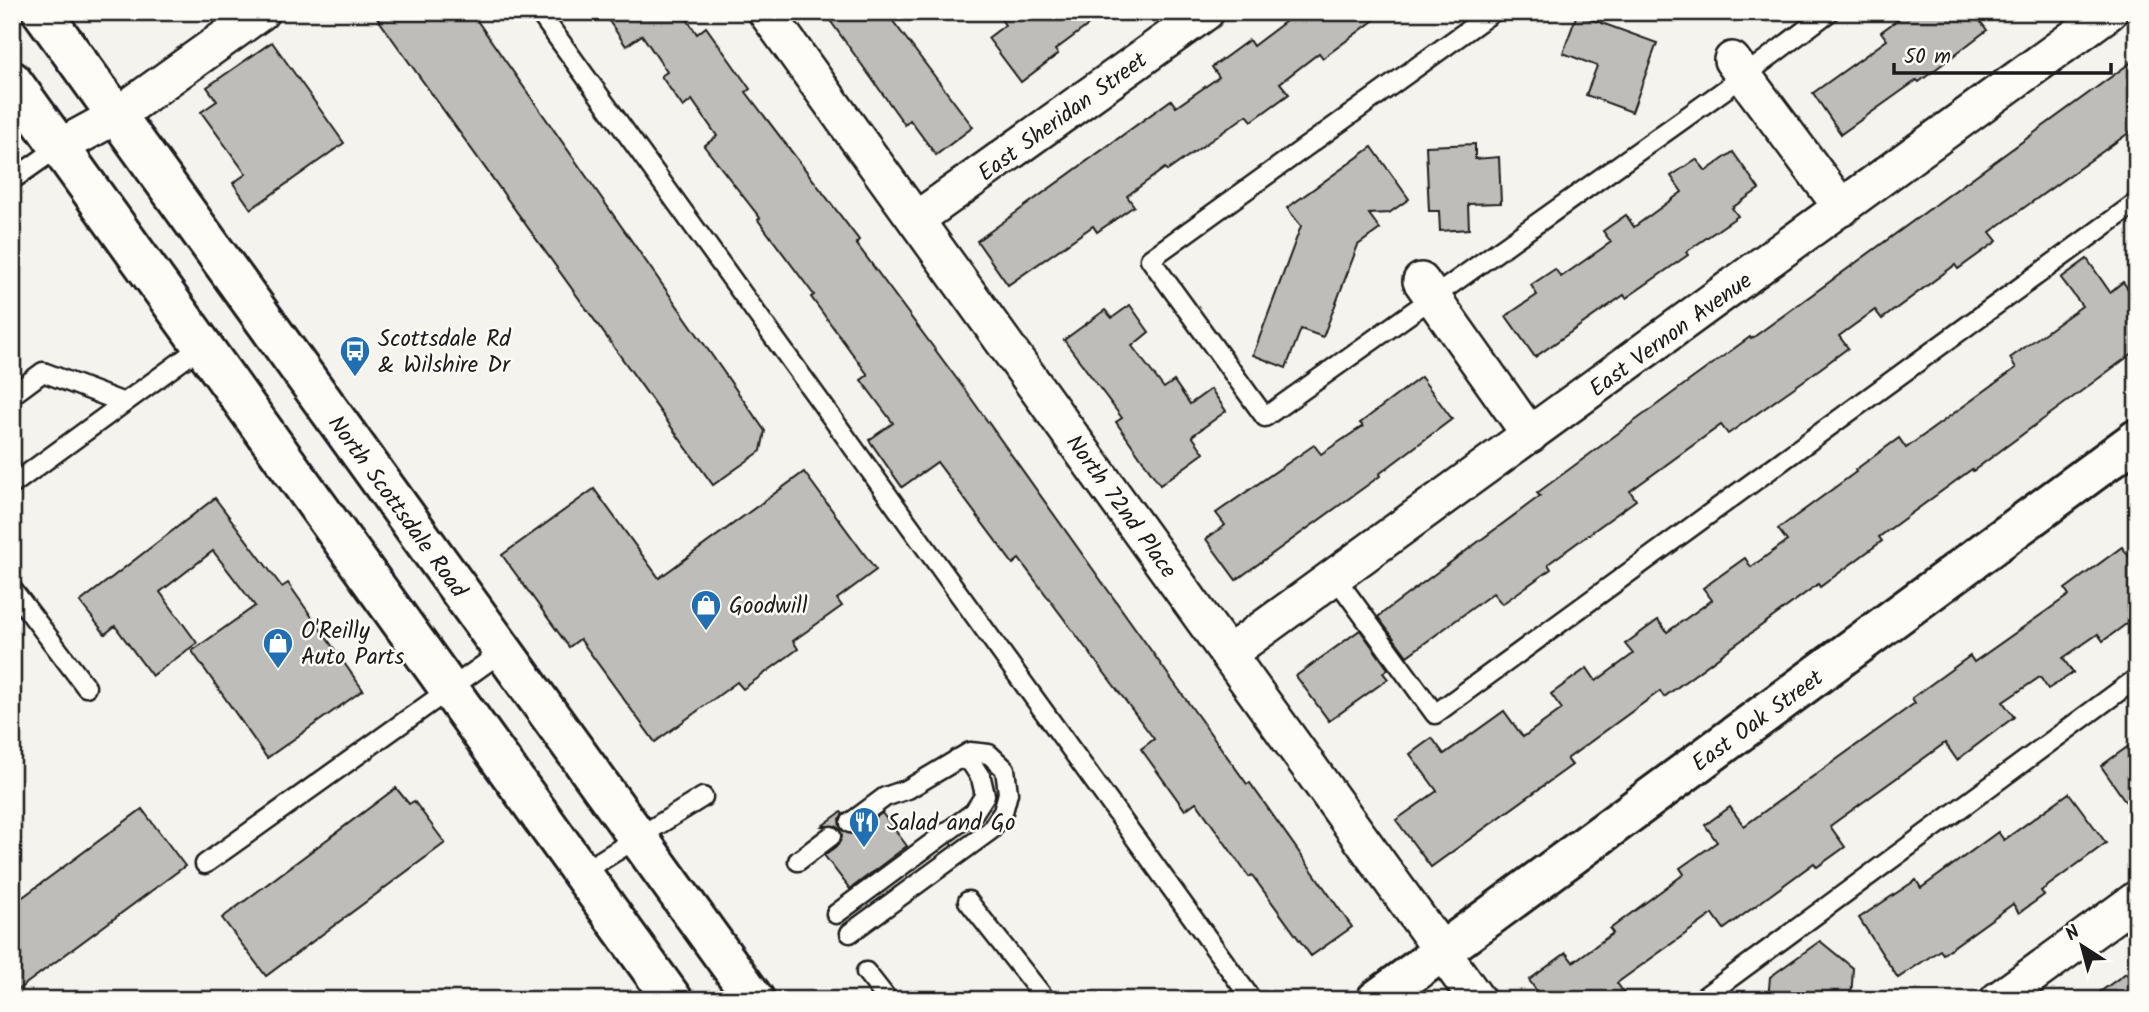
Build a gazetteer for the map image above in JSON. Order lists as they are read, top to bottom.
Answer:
{
  "streets": {
    "main road": ["North Scottsdale Road", "East Oak Street"],
    "street": ["East Sheridan Street", "East Vernon Avenue", "North 72nd Place"]
  },
  "crossings": [
    ["East Sheridan Street", "North 72nd Place"],
    ["East Vernon Avenue", "North 72nd Place"],
    ["North 72nd Place", "East Oak Street"]
  ],
  "places": {
    "bus stop": ["Scottsdale Rd & Wilshire Dr"],
    "shop": ["Goodwill", "O'Reilly Auto Parts"],
    "restaurant": ["Salad and Go"]
  },
  "scale_bar": "50 m",
  "north": "top left"
}
